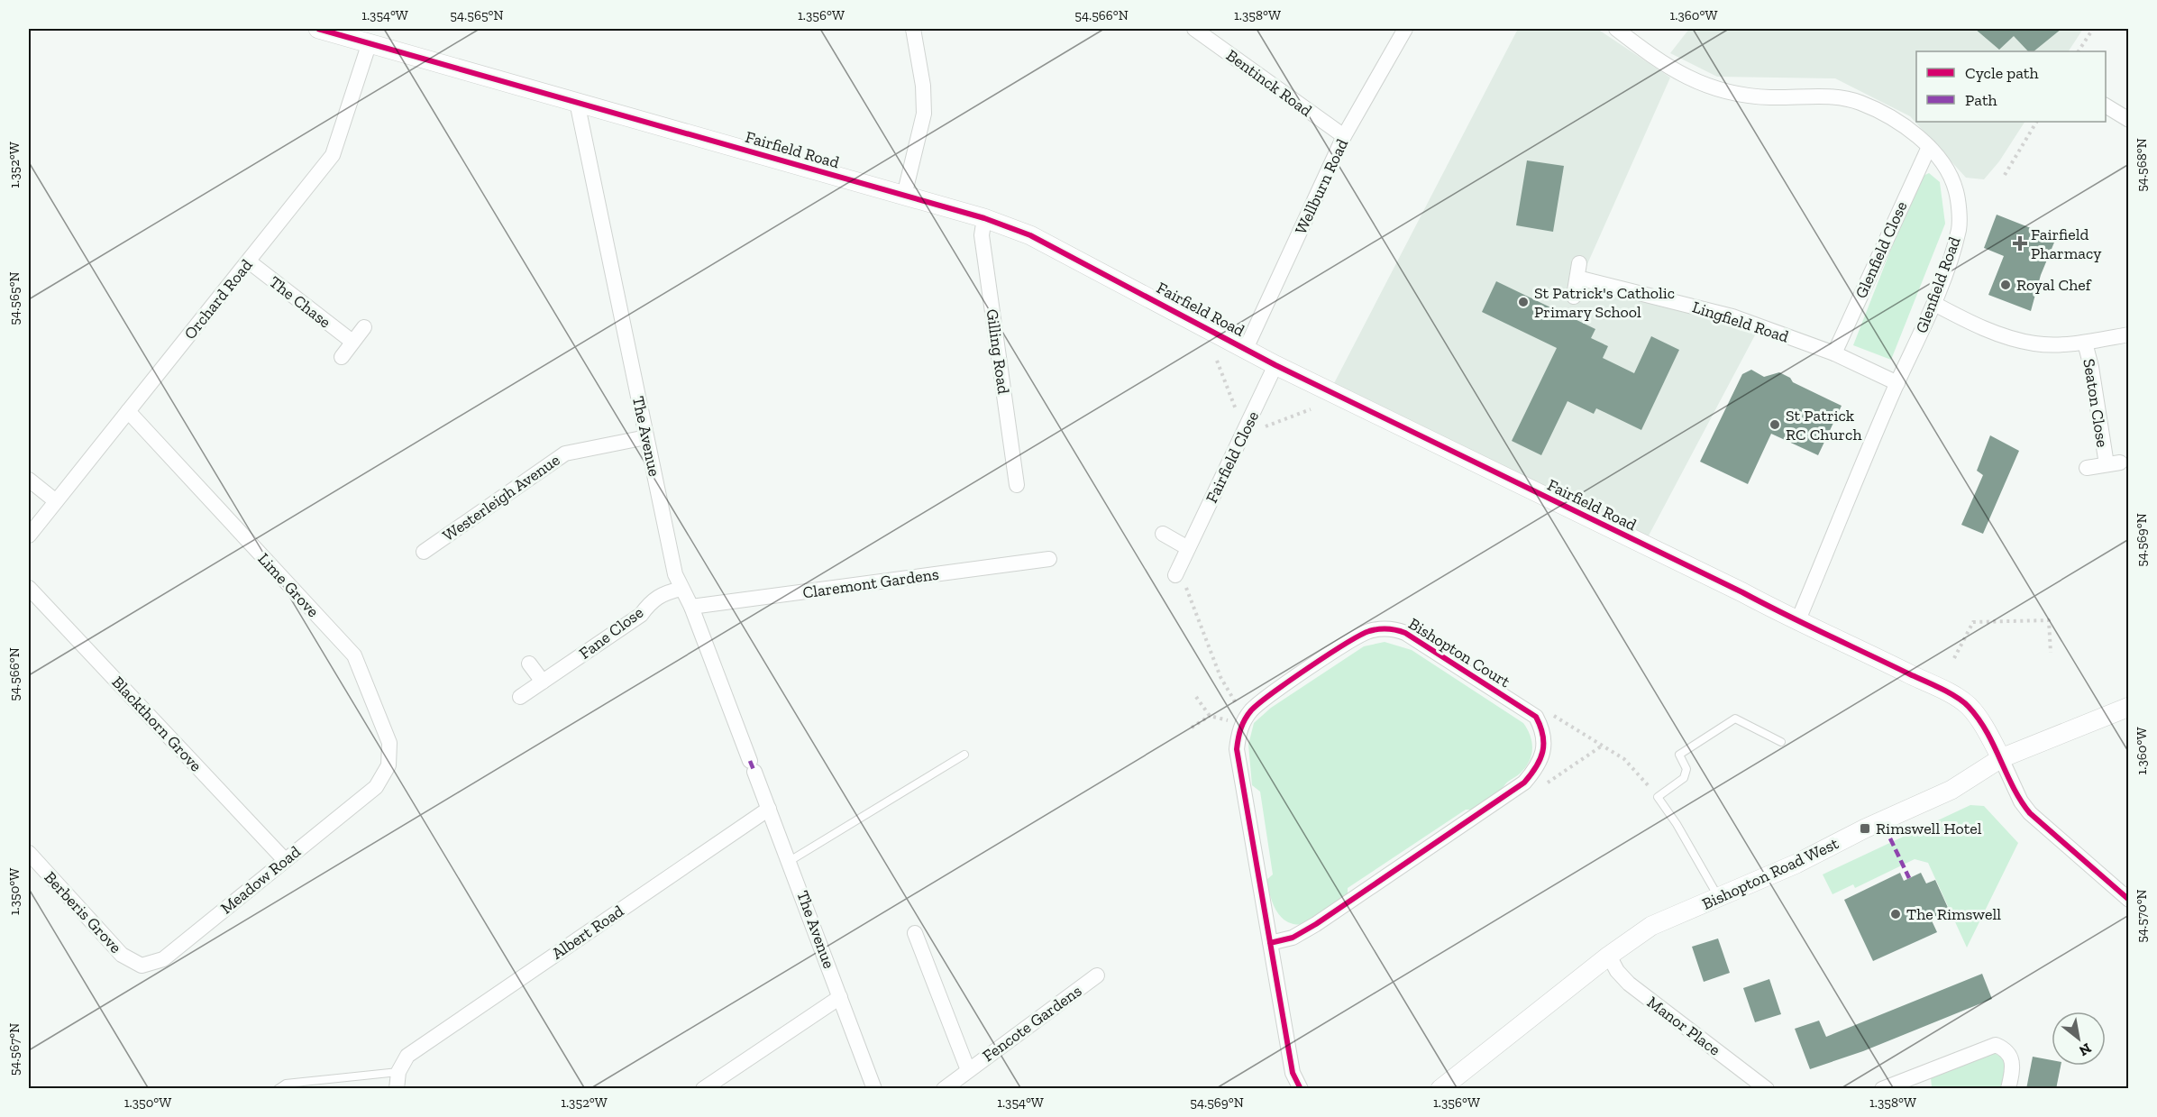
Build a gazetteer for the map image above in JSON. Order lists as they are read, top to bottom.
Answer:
{
  "streets": {
    "street": [
      "Bentinck Road",
      "Fairfield Road",
      "Wellburn Road",
      "Glenfield Close",
      "Glenfield Road",
      "Orchard Road",
      "The Chase",
      "Lingfield Road",
      "Gilling Road",
      "Seaton Close",
      "The Avenue",
      "Fairfield Close",
      "Westerleigh Avenue",
      "Claremont Gardens",
      "Lime Grove",
      "Fane Close",
      "Bishopton Court",
      "Blackthorn Grove",
      "Bishopton Road West",
      "Meadow Road",
      "Berberis Grove",
      "Albert Road",
      "Fencote Gardens",
      "Manor Place"
    ]
  },
  "crossings": [
    ["Bentinck Road", "Wellburn Road"],
    ["Fairfield Road", "Wellburn Road"],
    ["Fairfield Road", "Glenfield Road"],
    ["Fairfield Road", "Orchard Road"],
    ["Fairfield Road", "Gilling Road"],
    ["Fairfield Road", "The Avenue"],
    ["Fairfield Road", "Fairfield Close"],
    ["Fairfield Road", "Bishopton Road West"],
    ["Glenfield Close", "Glenfield Road"],
    ["Glenfield Close", "Lingfield Road"],
    ["Glenfield Road", "Lingfield Road"],
    ["Orchard Road", "The Chase"],
    ["Orchard Road", "Lime Grove"],
    ["The Avenue", "Westerleigh Avenue"],
    ["The Avenue", "Claremont Gardens"],
    ["The Avenue", "Fane Close"],
    ["The Avenue", "Albert Road"],
    ["Lime Grove", "Meadow Road"],
    ["Blackthorn Grove", "Meadow Road"],
    ["Bishopton Road West", "Manor Place"],
    ["Meadow Road", "Berberis Grove"]
  ],
  "places": {
    "health": ["Fairfield Pharmacy"],
    "other": [
      "Royal Chef",
      "St Patrick's Catholic Primary School",
      "St Patrick RC Church",
      "The Rimswell"
    ],
    "transit": ["Rimswell Hotel"]
  },
  "legend": ["Cycle path", "Path"],
  "north": "bottom right",
  "coordinates": [
    "1.354°W",
    "54.565°N",
    "1.356°W",
    "54.566°N",
    "1.358°W",
    "1.360°W",
    "54.568°N",
    "1.352°W",
    "54.569°N",
    "1.350°W",
    "54.570°N",
    "54.567°N"
  ]
}
